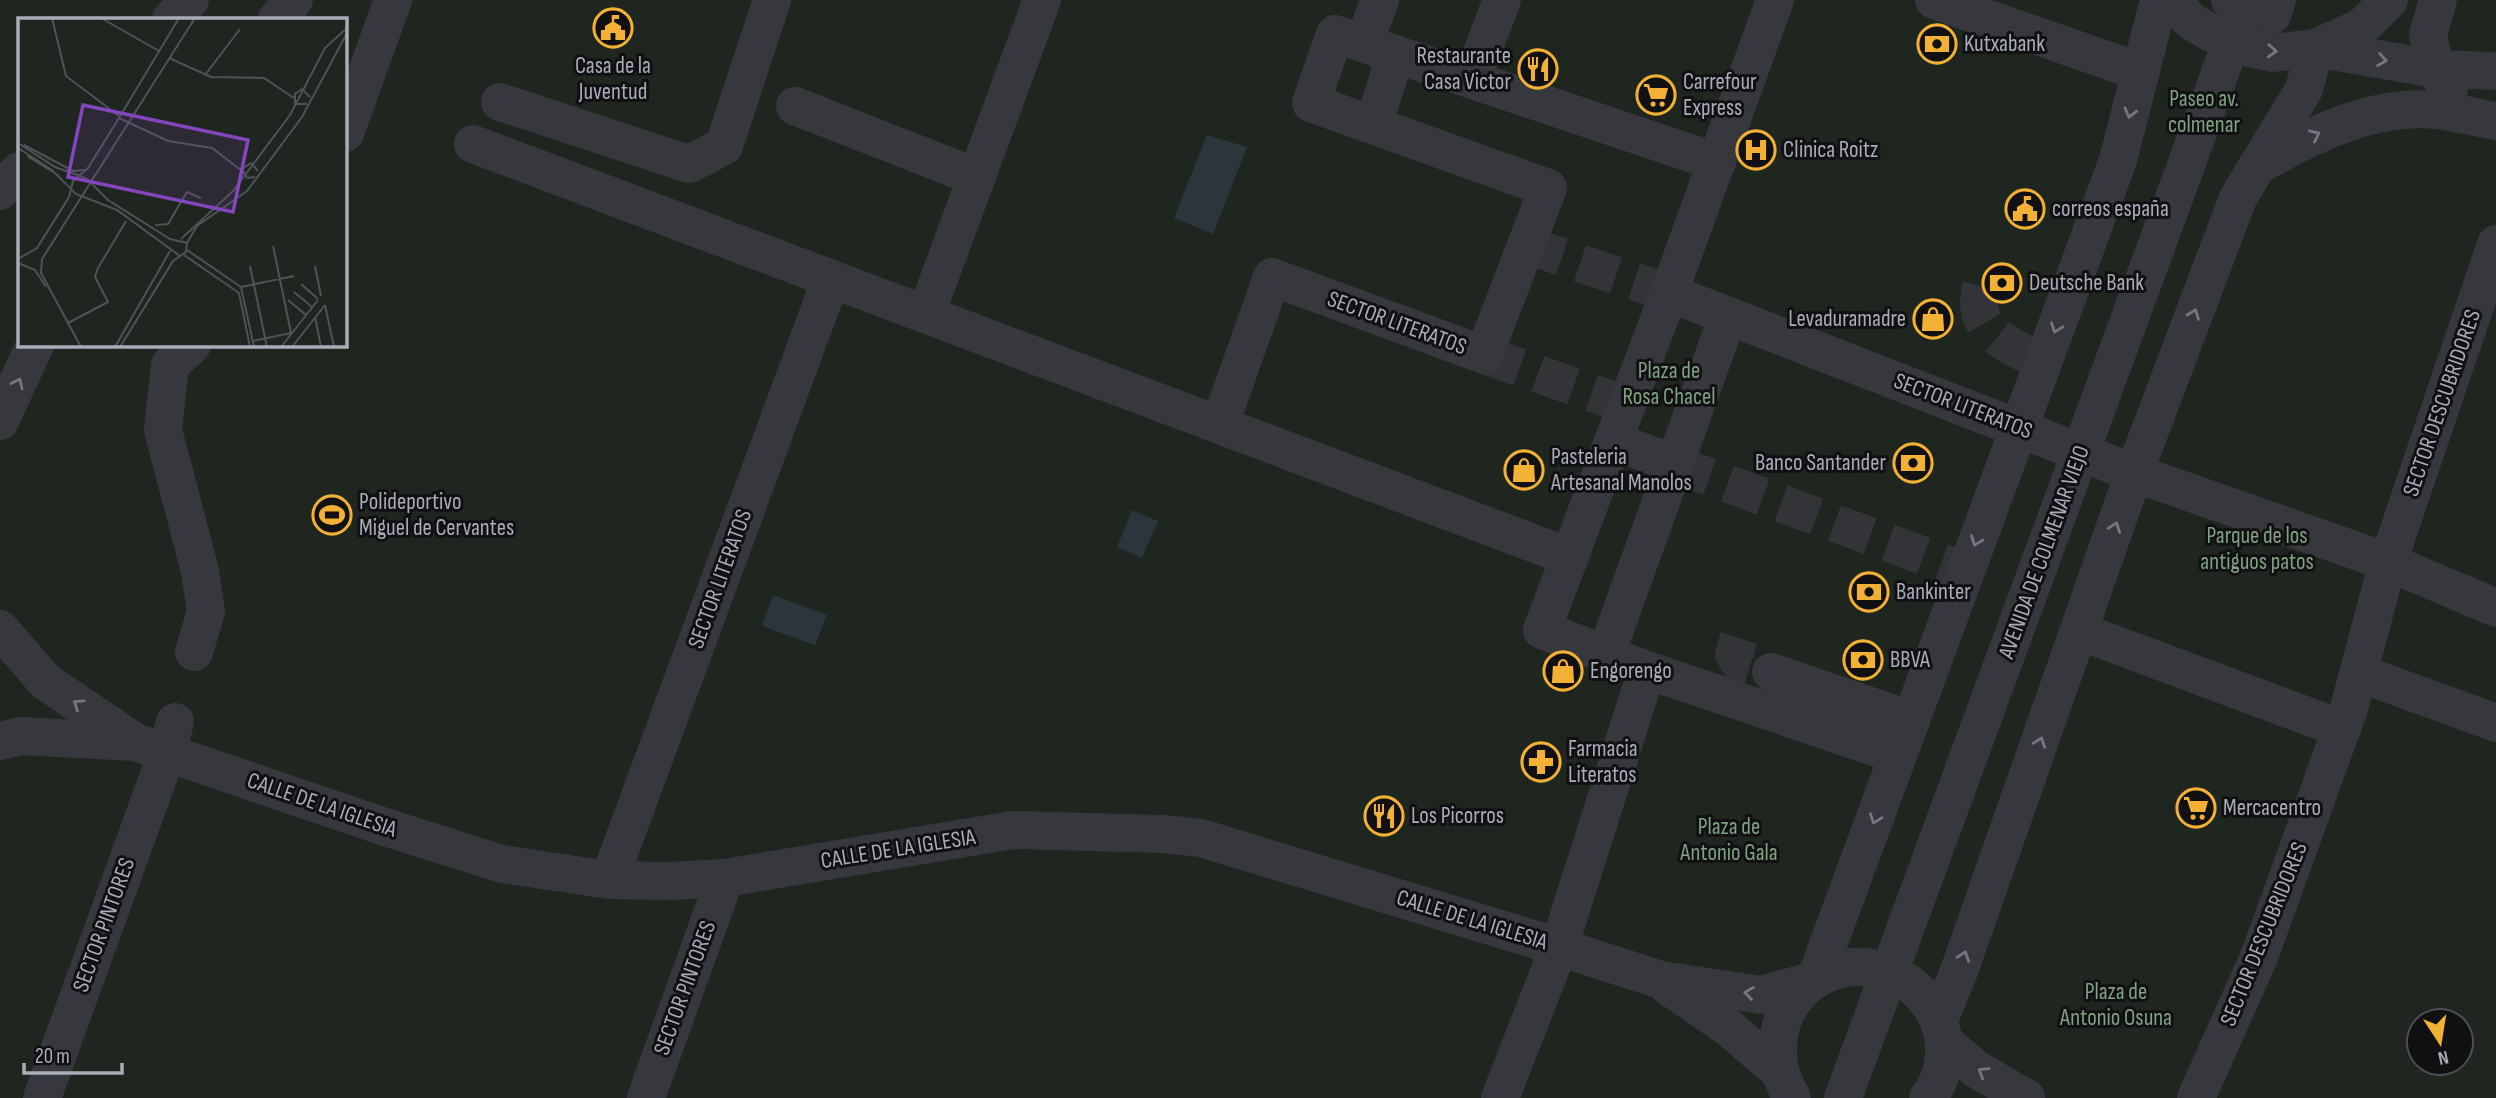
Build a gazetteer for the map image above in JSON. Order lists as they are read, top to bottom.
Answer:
{
  "streets": {
    "street": [
      "SECTOR LITERATOS",
      "SECTOR DESCUBRIDORES",
      "AVENIDA DE COLMENAR VIEJO",
      "CALLE DE LA IGLESIA",
      "SECTOR PINTORES"
    ]
  },
  "crossings": [
    ["SECTOR LITERATOS", "AVENIDA DE COLMENAR VIEJO"],
    ["SECTOR LITERATOS", "CALLE DE LA IGLESIA"],
    ["AVENIDA DE COLMENAR VIEJO", "CALLE DE LA IGLESIA"],
    ["CALLE DE LA IGLESIA", "SECTOR PINTORES"]
  ],
  "parks": [
    "Paseo av. colmenar",
    "Plaza de Rosa Chacel",
    "Parque de los antiguos patos",
    "Plaza de Antonio Gala",
    "Plaza de Antonio Osuna"
  ],
  "places": {
    "public building": ["Casa de la Juventud", "correos españa"],
    "bank": [
      "Kutxabank",
      "Deutsche Bank",
      "Banco Santander",
      "Bankinter",
      "BBVA"
    ],
    "restaurant": ["Restaurante Casa Victor", "Los Picorros"],
    "supermarket": ["Carrefour Express", "Mercacentro"],
    "hospital": ["Clinica Roitz"],
    "shop": ["Levaduramadre", "Pasteleria Artesanal Manolos", "Engorengo"],
    "sports": ["Polideportivo Miguel de Cervantes"],
    "pharmacy": ["Farmacia Literatos"]
  },
  "scale_bar": "20 m",
  "north": "bottom"
}
